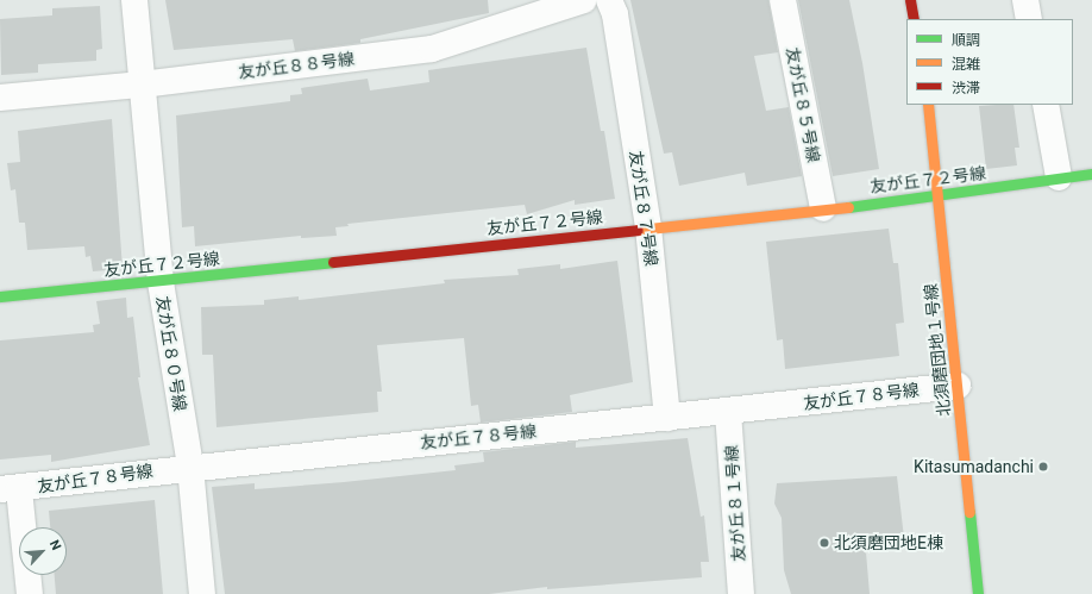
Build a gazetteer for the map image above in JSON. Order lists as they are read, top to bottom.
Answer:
{
  "streets": {
    "street": [
      "友が丘８８号線",
      "友が丘８５号線",
      "友が丘７２号線",
      "友が丘８７号線",
      "北須磨団地１号線",
      "友が丘８０号線",
      "友が丘７８号線",
      "友が丘８１号線"
    ]
  },
  "crossings": [
    ["友が丘８８号線", "友が丘８０号線"],
    ["友が丘８５号線", "友が丘７２号線"],
    ["友が丘７２号線", "友が丘８７号線"],
    ["友が丘７２号線", "北須磨団地１号線"],
    ["友が丘７２号線", "友が丘８０号線"],
    ["友が丘８７号線", "友が丘７８号線"],
    ["北須磨団地１号線", "友が丘７８号線"],
    ["友が丘８０号線", "友が丘７８号線"],
    ["友が丘７８号線", "友が丘８１号線"]
  ],
  "places": ["Kitasumadanchi", "北須磨団地E棟"],
  "legend": ["順調", "混雑", "渋滞"],
  "north": "top right"
}
